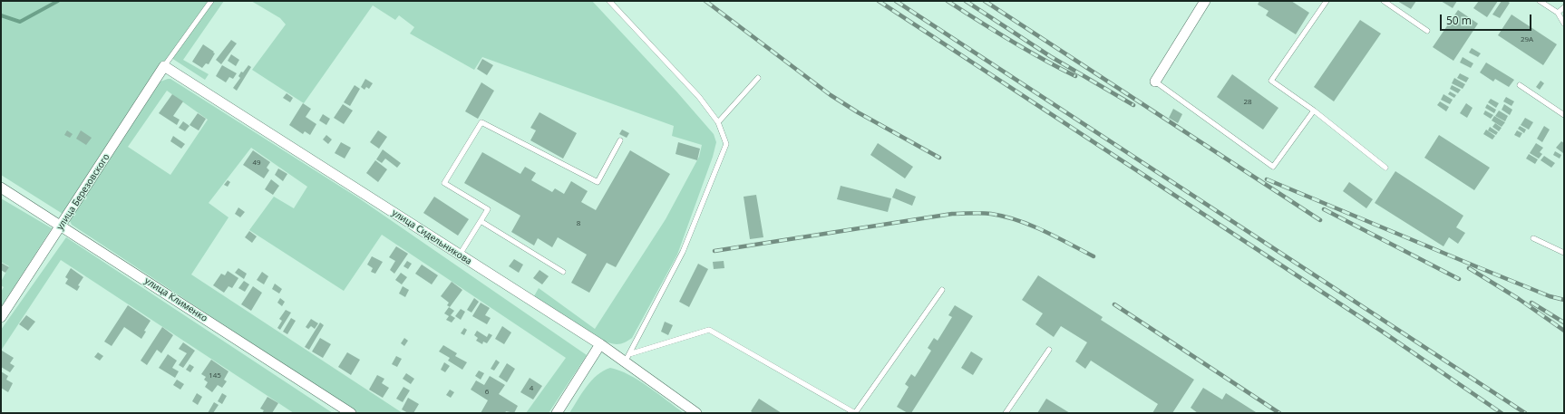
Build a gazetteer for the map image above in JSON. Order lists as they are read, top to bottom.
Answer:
{
  "streets": {
    "street": ["улица Березовского", "улица Сидельникова", "улица Клименко"]
  },
  "crossings": [
    ["улица Березовского", "улица Сидельникова"],
    ["улица Березовского", "улица Клименко"]
  ],
  "house_numbers": [
    "29А",
    "28",
    "49",
    "8",
    "145",
    "4",
    "6"
  ],
  "scale_bar": "50 m"
}
